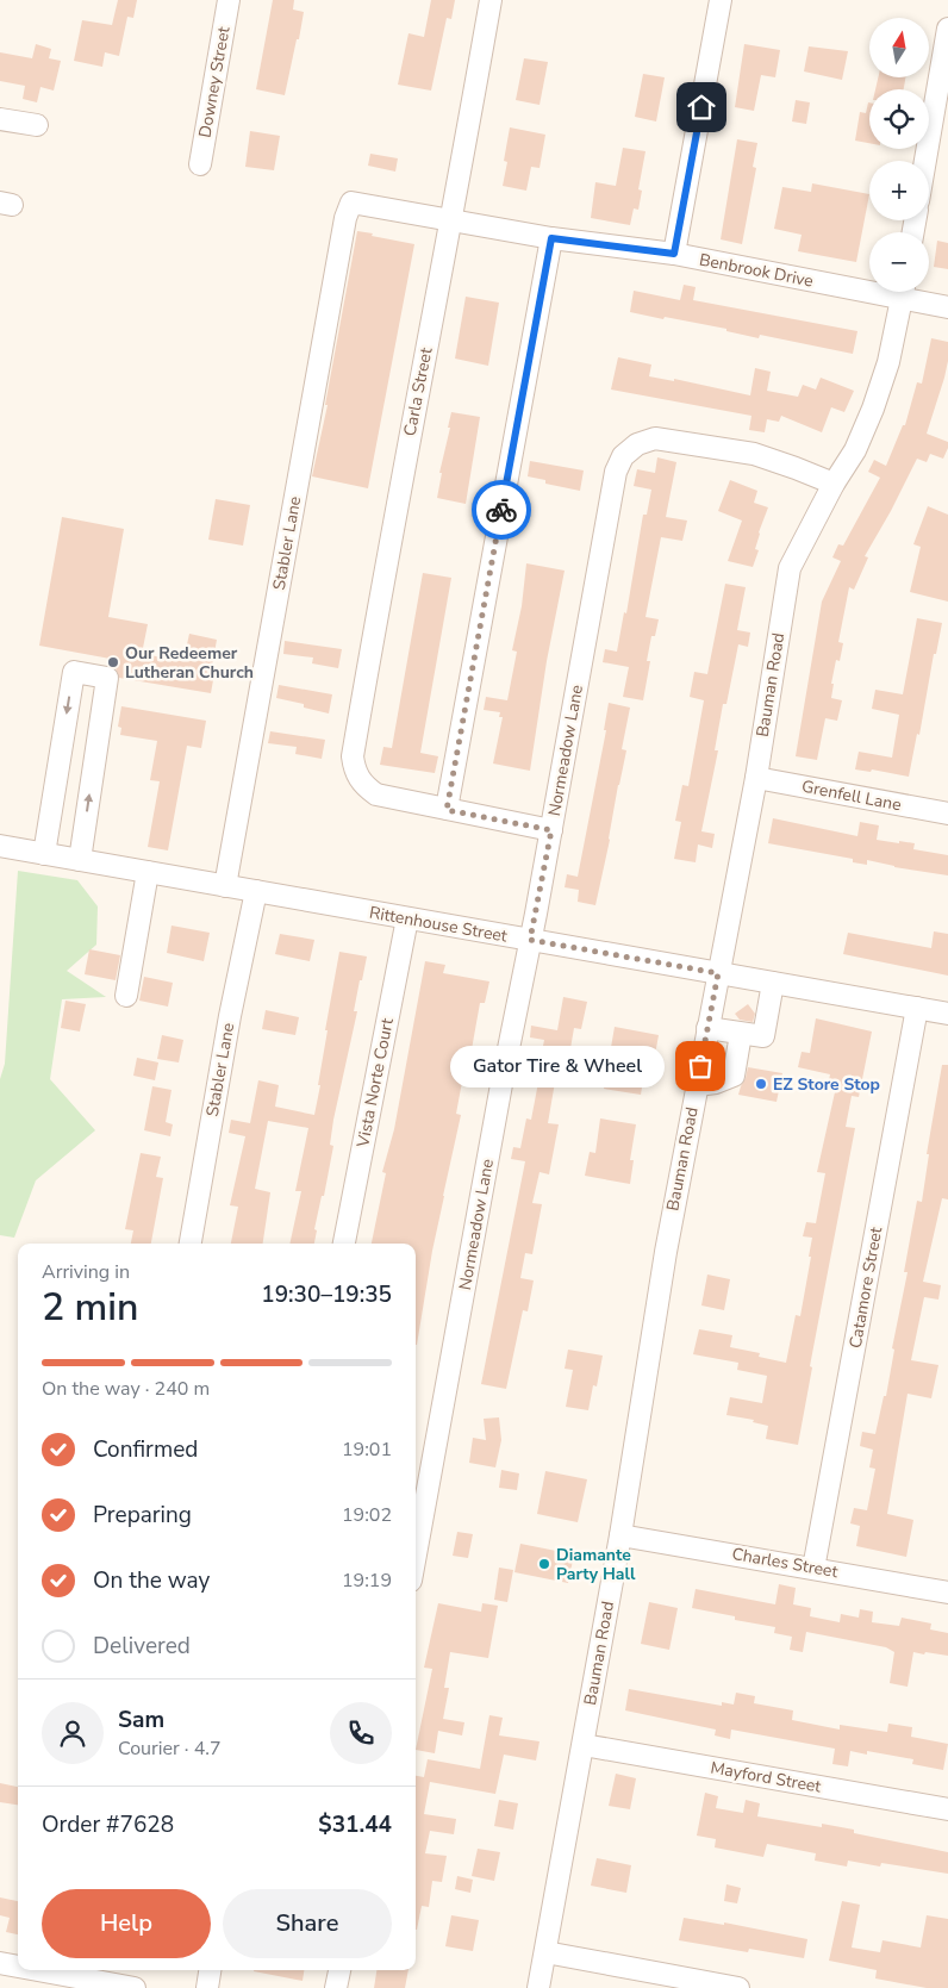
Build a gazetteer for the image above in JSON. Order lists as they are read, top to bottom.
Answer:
{
  "streets": {
    "street": [
      "Downey Street",
      "Benbrook Drive",
      "Carla Street",
      "Stabler Lane",
      "Bauman Road",
      "Normeadow Lane",
      "Grenfell Lane",
      "Rittenhouse Street",
      "Vista Norte Court",
      "Catamore Street",
      "Charles Street",
      "Mayford Street"
    ]
  },
  "crossings": [
    ["Benbrook Drive", "Carla Street"],
    ["Benbrook Drive", "Stabler Lane"],
    ["Stabler Lane", "Rittenhouse Street"],
    ["Bauman Road", "Normeadow Lane"],
    ["Bauman Road", "Grenfell Lane"],
    ["Bauman Road", "Rittenhouse Street"],
    ["Bauman Road", "Charles Street"],
    ["Bauman Road", "Mayford Street"],
    ["Normeadow Lane", "Rittenhouse Street"],
    ["Rittenhouse Street", "Vista Norte Court"],
    ["Rittenhouse Street", "Catamore Street"],
    ["Catamore Street", "Charles Street"]
  ],
  "places": [
    "Our Redeemer Lutheran Church",
    "Gator Tire & Wheel",
    "EZ Store Stop",
    "Diamante Party Hall"
  ],
  "north": "top",
  "page": {
    "map_buttons": ["+", "−"],
    "bubble": "Gator Tire & Wheel",
    "heading": ["2 min", "Arriving in", "19:30–19:35"],
    "panel": [
      "Sam",
      "Courier · 4.7",
      "Order #7628",
      "$31.44"
    ],
    "bar": "On the way · 240 m",
    "list": [
      ["Confirmed", "19:01"],
      ["Preparing", "19:02"],
      ["On the way", "19:19"],
      "Delivered"
    ],
    "buttons": ["Help", "Share"]
  }
}
